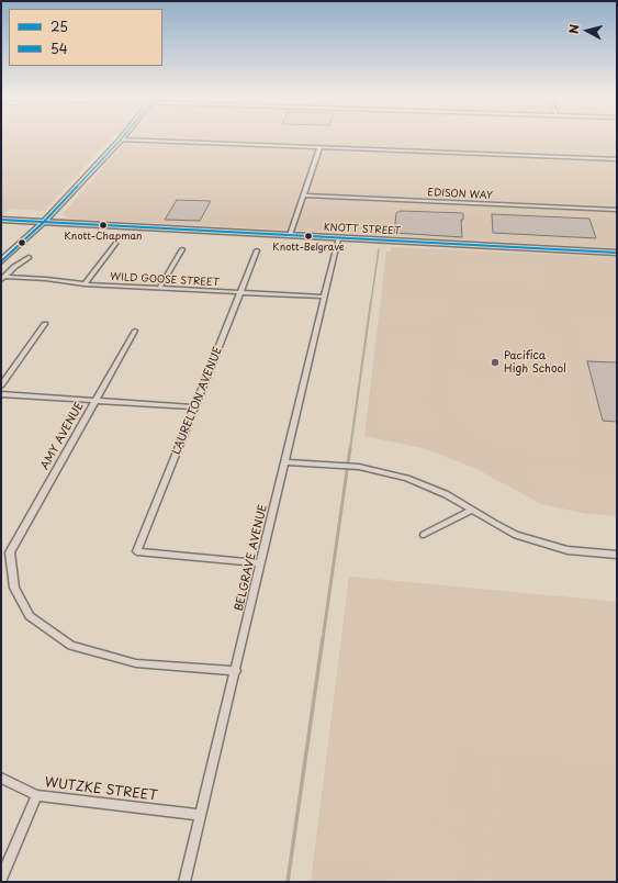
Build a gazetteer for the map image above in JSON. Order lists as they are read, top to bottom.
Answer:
{
  "streets": {
    "main road": ["KNOTT STREET"],
    "street": [
      "EDISON WAY",
      "WILD GOOSE STREET",
      "LAURELTON AVENUE",
      "AMY AVENUE",
      "BELGRAVE AVENUE",
      "WUTZKE STREET"
    ]
  },
  "crossings": [
    ["KNOTT STREET", "BELGRAVE AVENUE"],
    ["WILD GOOSE STREET", "LAURELTON AVENUE"],
    ["WILD GOOSE STREET", "BELGRAVE AVENUE"],
    ["LAURELTON AVENUE", "BELGRAVE AVENUE"],
    ["AMY AVENUE", "BELGRAVE AVENUE"],
    ["BELGRAVE AVENUE", "WUTZKE STREET"]
  ],
  "places": ["Knott-Chapman", "Knott-Belgrave", "Pacifica High School"],
  "lines": ["transit line 54", "transit line 25"],
  "legend": ["25", "54"],
  "north": "left"
}
